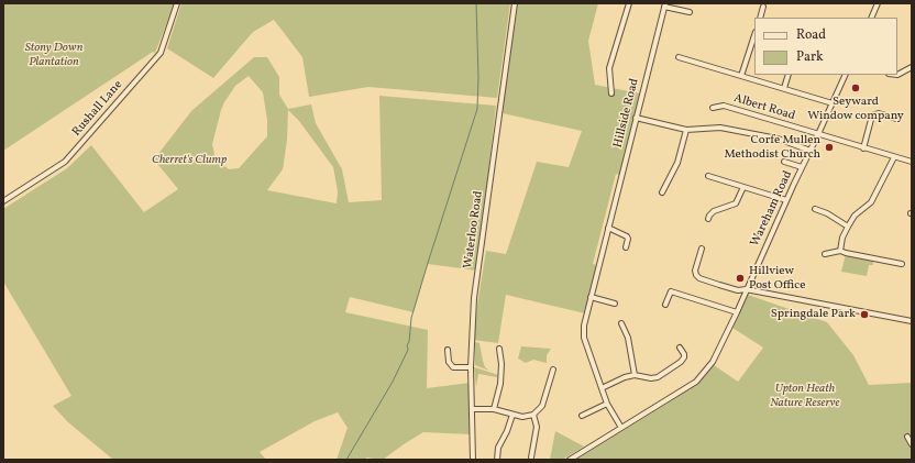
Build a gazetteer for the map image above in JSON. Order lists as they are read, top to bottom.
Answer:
{
  "streets": {
    "street": [
      "Albert Road",
      "Rushall Lane",
      "Hillside Road",
      "Wareham Road",
      "Waterloo Road"
    ]
  },
  "crossings": [
    ["Albert Road", "Wareham Road"],
    ["Hillside Road", "Wareham Road"]
  ],
  "parks": ["Stony Down Plantation", "Cherret's Clump", "Upton Heath Nature Reserve"],
  "places": [
    "Seyward Window company",
    "Corfe Mullen Methodist Church",
    "Hillview Post Office",
    "Springdale Park"
  ],
  "legend": ["Road", "Park"]
}
